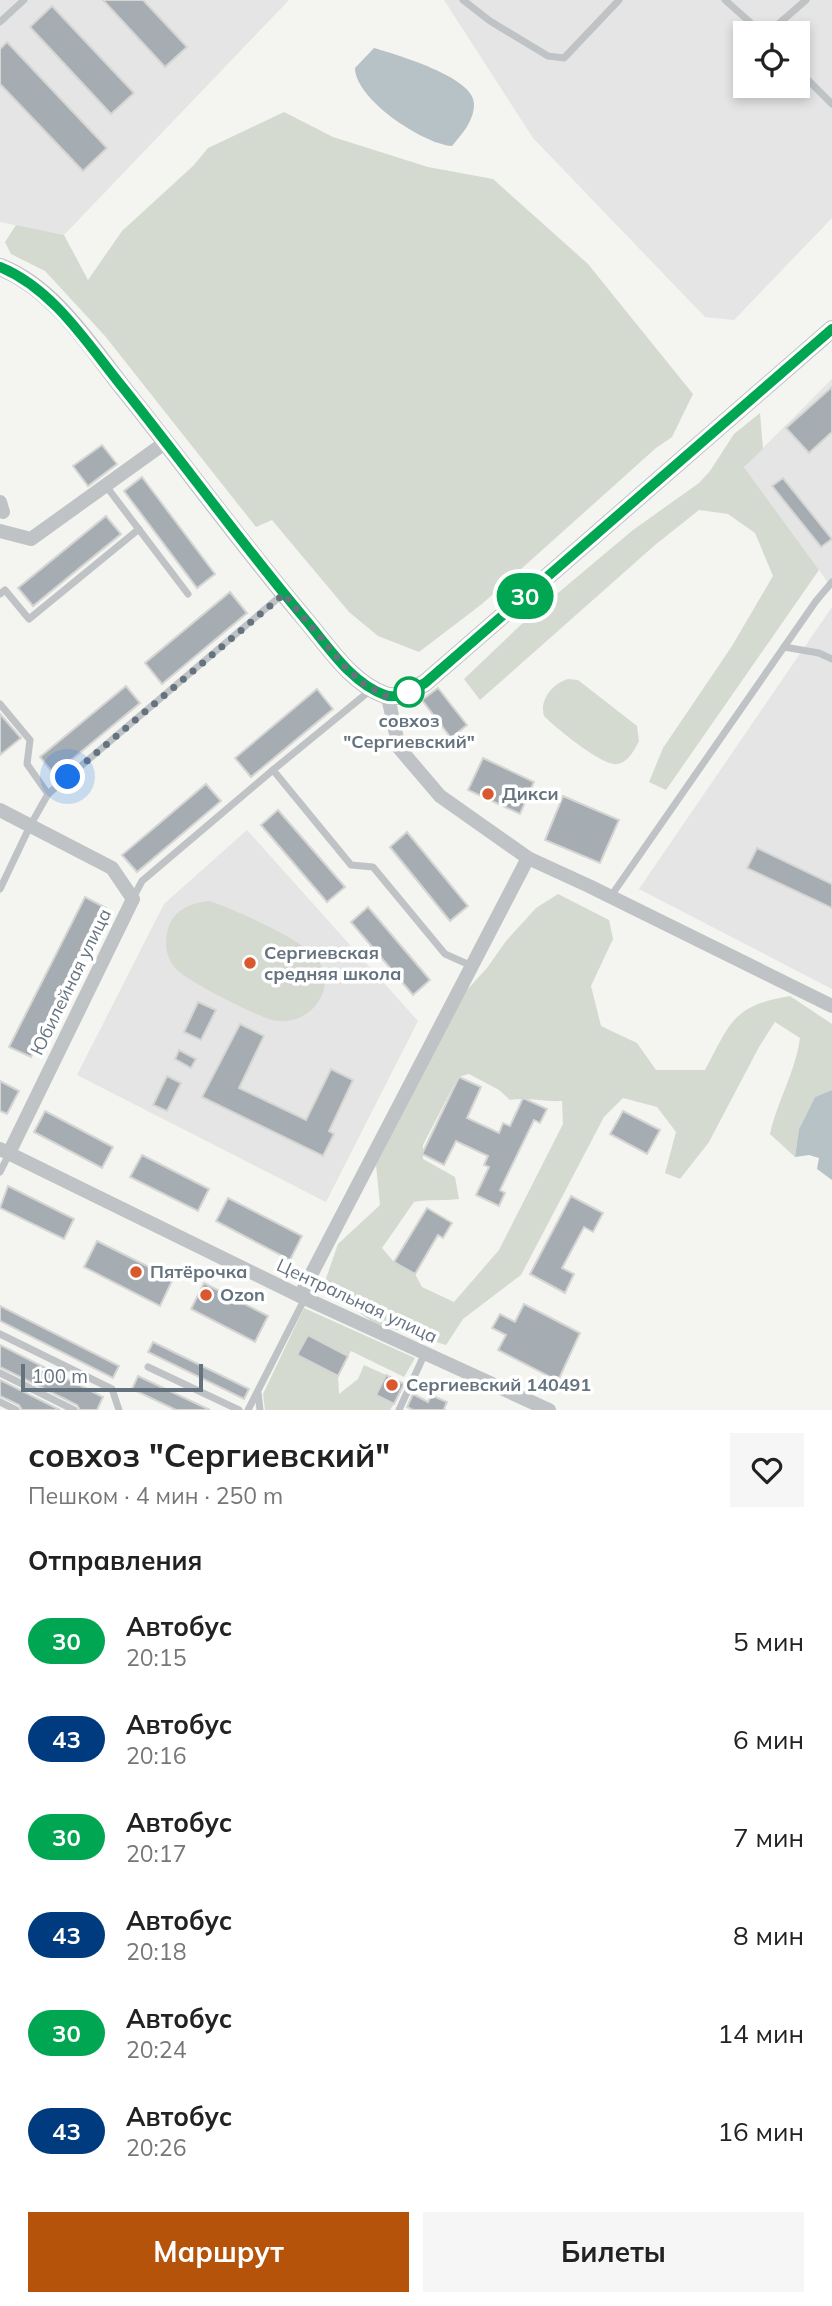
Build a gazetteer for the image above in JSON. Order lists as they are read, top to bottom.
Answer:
{
  "streets": {
    "street": ["Юбилейная улица", "Центральная улица"]
  },
  "crossings": [
    ["Юбилейная улица", "Центральная улица"]
  ],
  "places": [
    "совхоз \"Сергиевский\"",
    "Дикси",
    "Сергиевская средняя школа",
    "Пятёрочка",
    "Ozon",
    "Сергиевский 140491"
  ],
  "lines": ["bus line 30"],
  "scale_bar": "100 m",
  "page": {
    "on_map": "30",
    "scale": "100 m",
    "heading": [
      ["совхоз \"Сергиевский\"", "Пешком · 4 мин · 250 m"],
      "Отправления"
    ],
    "list": [
      {
        "mark": "30",
        "name": "Автобус",
        "note": "20:15",
        "value": "5 мин"
      },
      {
        "mark": "43",
        "name": "Автобус",
        "note": "20:16",
        "value": "6 мин"
      },
      {
        "mark": "30",
        "name": "Автобус",
        "note": "20:17",
        "value": "7 мин"
      },
      {
        "mark": "43",
        "name": "Автобус",
        "note": "20:18",
        "value": "8 мин"
      },
      {
        "mark": "30",
        "name": "Автобус",
        "note": "20:24",
        "value": "14 мин"
      },
      {
        "mark": "43",
        "name": "Автобус",
        "note": "20:26",
        "value": "16 мин"
      }
    ],
    "buttons": ["Маршрут", "Билеты"]
  }
}
